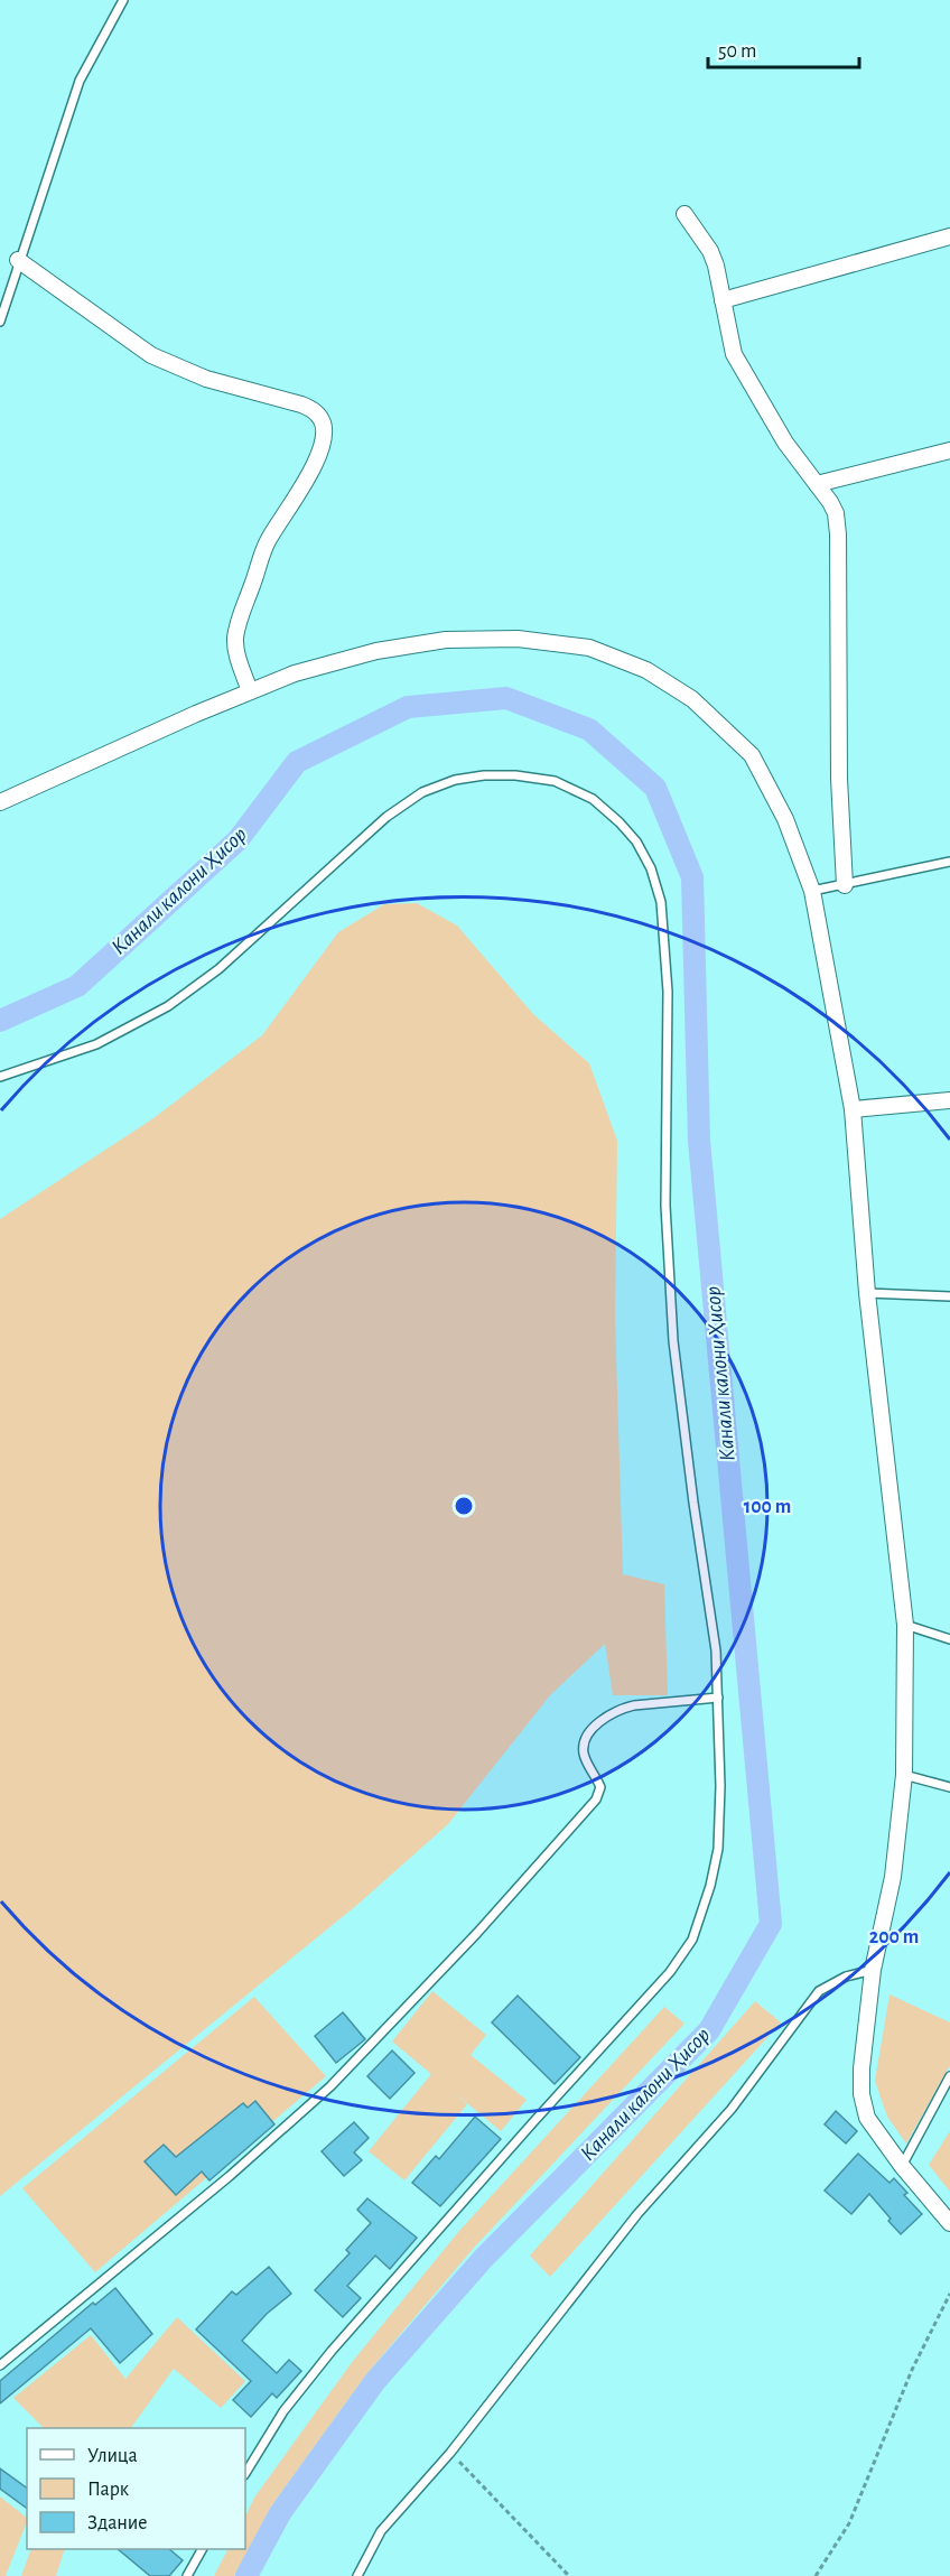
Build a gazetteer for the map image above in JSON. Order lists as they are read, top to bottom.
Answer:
{
  "water": ["Канали калони Ҳисор"],
  "legend": ["Улица", "Парк", "Здание"],
  "scale_bar": "50 m",
  "rings": ["100 m", "200 m"]
}
